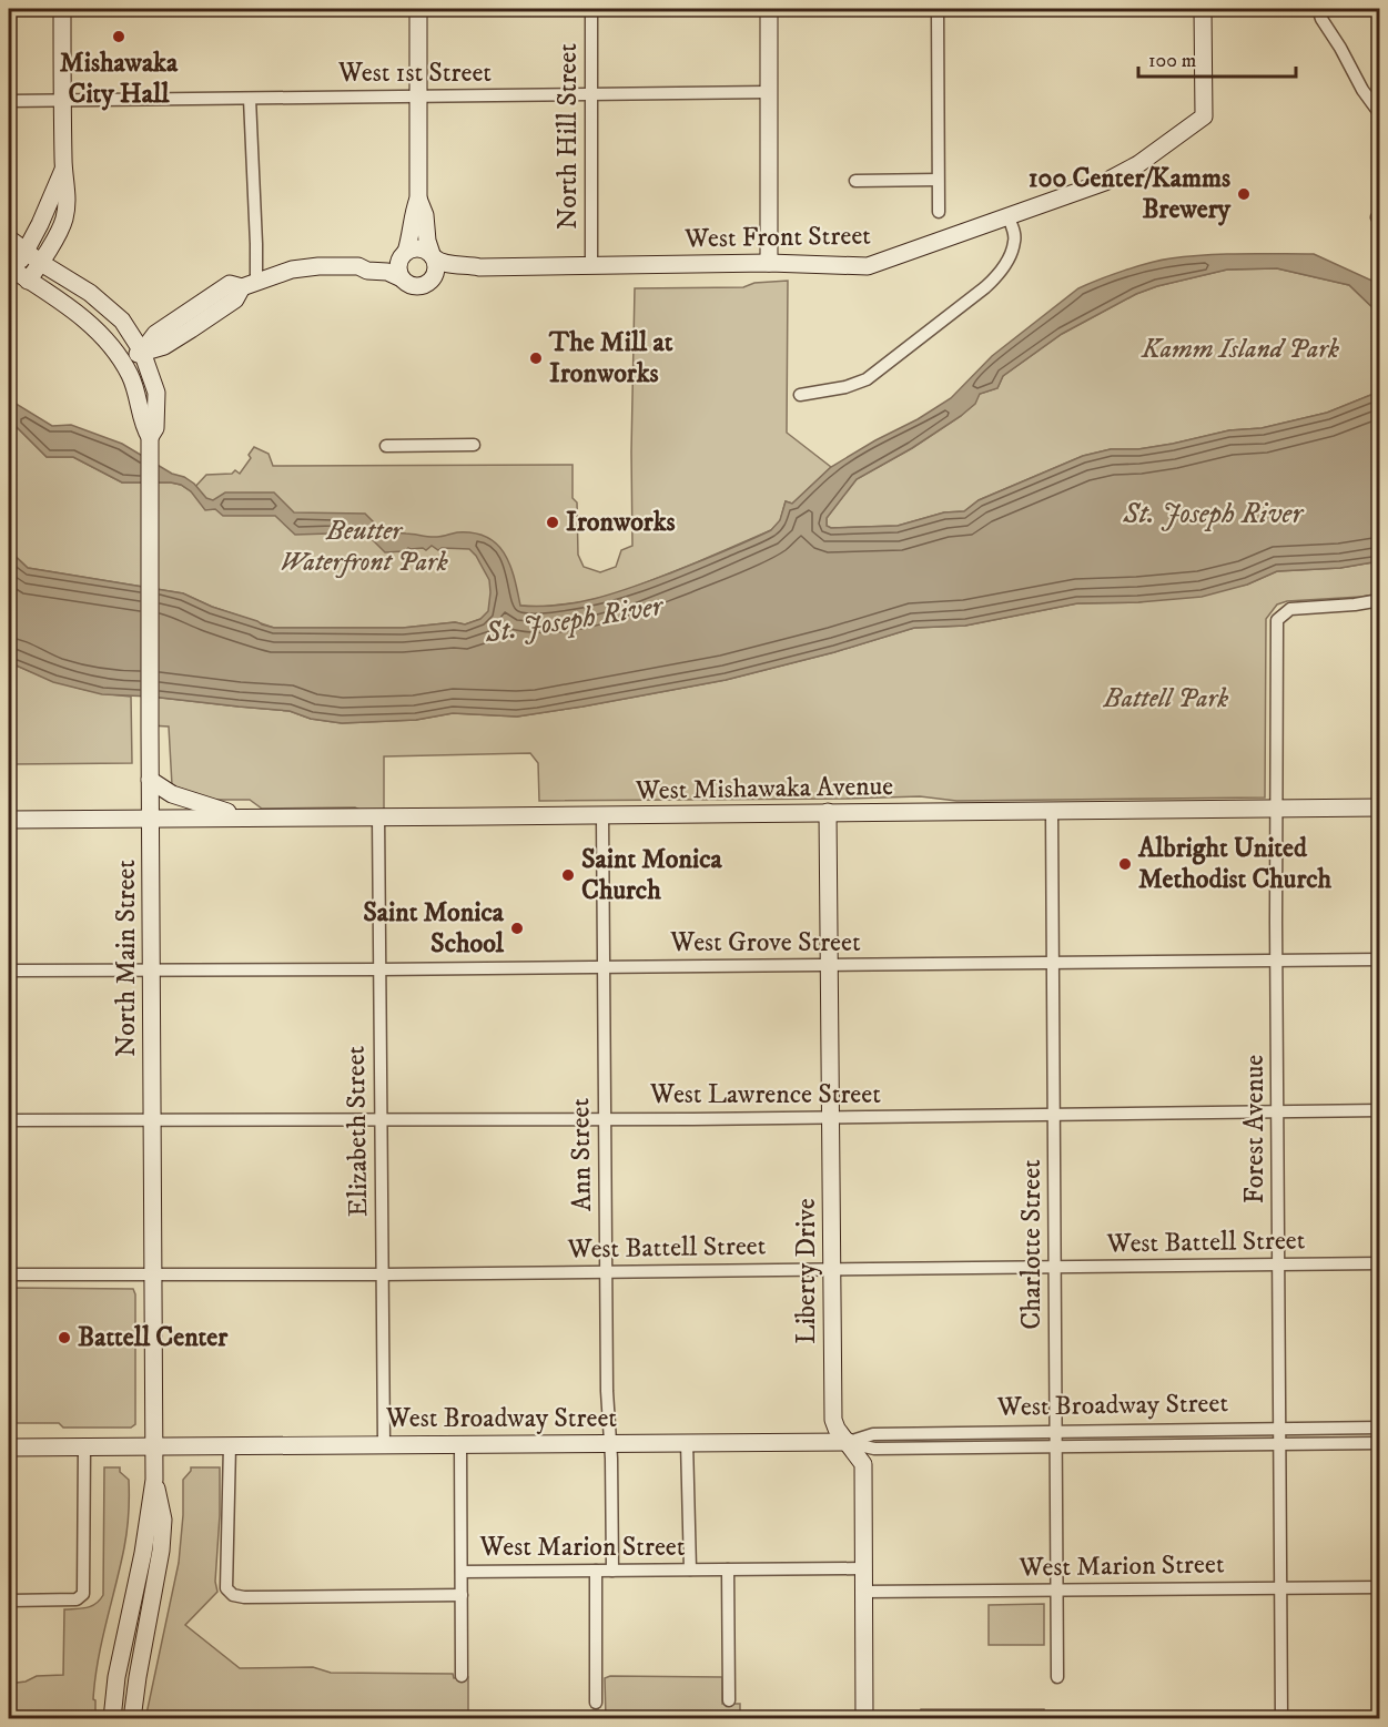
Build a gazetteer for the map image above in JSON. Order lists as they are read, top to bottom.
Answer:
{
  "streets": {
    "street": [
      "West 1st Street",
      "North Hill Street",
      "West Front Street",
      "West Mishawaka Avenue",
      "West Grove Street",
      "North Main Street",
      "West Lawrence Street",
      "Forest Avenue",
      "Elizabeth Street",
      "Ann Street",
      "West Battell Street",
      "Charlotte Street",
      "Liberty Drive",
      "West Broadway Street",
      "West Marion Street"
    ]
  },
  "crossings": [
    ["West 1st Street", "North Hill Street"],
    ["North Hill Street", "West Front Street"],
    ["West Mishawaka Avenue", "North Main Street"],
    ["West Mishawaka Avenue", "Forest Avenue"],
    ["West Mishawaka Avenue", "Elizabeth Street"],
    ["West Mishawaka Avenue", "Ann Street"],
    ["West Mishawaka Avenue", "Charlotte Street"],
    ["West Mishawaka Avenue", "Liberty Drive"],
    ["West Grove Street", "North Main Street"],
    ["West Grove Street", "Forest Avenue"],
    ["West Grove Street", "Elizabeth Street"],
    ["West Grove Street", "Ann Street"],
    ["West Grove Street", "Charlotte Street"],
    ["West Grove Street", "Liberty Drive"],
    ["North Main Street", "West Lawrence Street"],
    ["North Main Street", "West Battell Street"],
    ["North Main Street", "West Broadway Street"],
    ["West Lawrence Street", "Forest Avenue"],
    ["West Lawrence Street", "Elizabeth Street"],
    ["West Lawrence Street", "Ann Street"],
    ["West Lawrence Street", "Charlotte Street"],
    ["West Lawrence Street", "Liberty Drive"],
    ["Forest Avenue", "West Battell Street"],
    ["Forest Avenue", "West Broadway Street"],
    ["Forest Avenue", "West Marion Street"],
    ["Elizabeth Street", "West Battell Street"],
    ["Elizabeth Street", "West Broadway Street"],
    ["Ann Street", "West Battell Street"],
    ["Ann Street", "West Broadway Street"],
    ["Ann Street", "West Marion Street"],
    ["West Battell Street", "Charlotte Street"],
    ["West Battell Street", "Liberty Drive"],
    ["Charlotte Street", "West Broadway Street"],
    ["Charlotte Street", "West Marion Street"],
    ["Liberty Drive", "West Broadway Street"],
    ["Liberty Drive", "West Marion Street"],
    ["West Broadway Street", "West Marion Street"]
  ],
  "water": ["St. Joseph River"],
  "parks": ["Kamm Island Park", "Beutter Waterfront Park", "Battell Park"],
  "places": [
    "Mishawaka City Hall",
    "100 Center/Kamms Brewery",
    "The Mill at Ironworks",
    "Ironworks",
    "Albright United Methodist Church",
    "Saint Monica Church",
    "Saint Monica School",
    "Battell Center"
  ],
  "scale_bar": "100 m"
}
